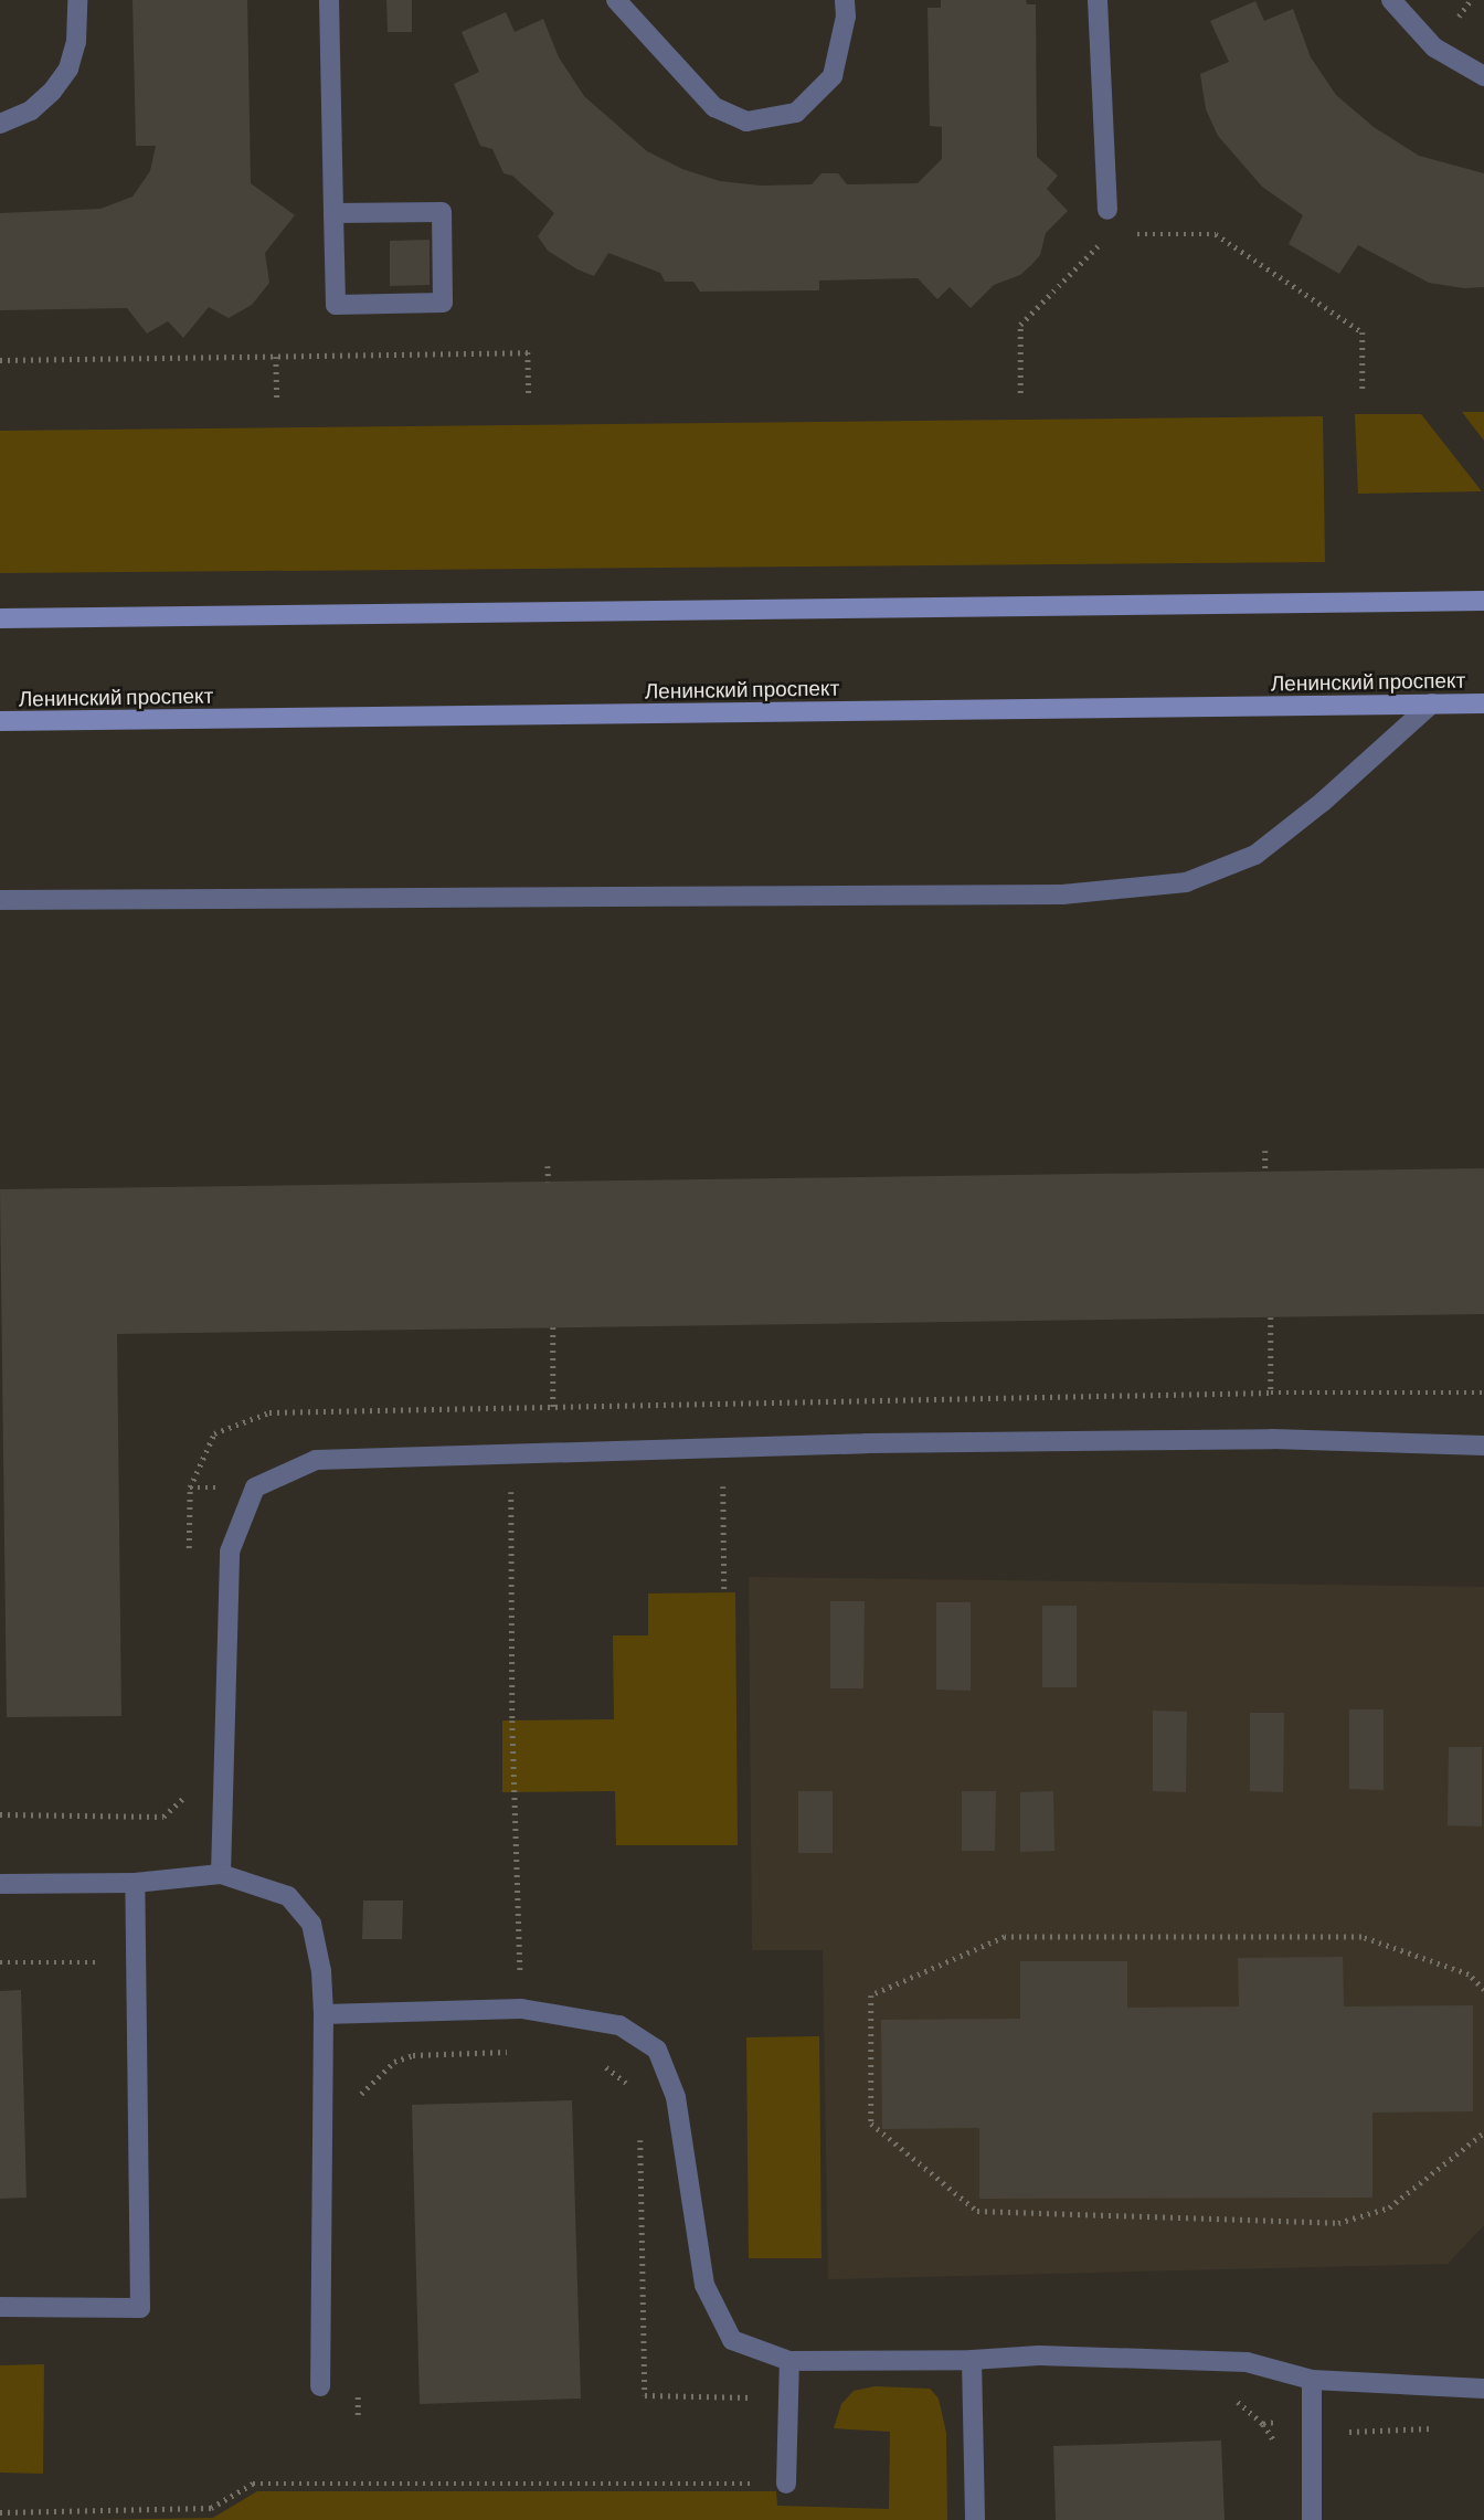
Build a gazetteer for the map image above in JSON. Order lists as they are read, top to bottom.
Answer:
{
  "streets": {
    "main road": ["Ленинский проспект"]
  }
}
